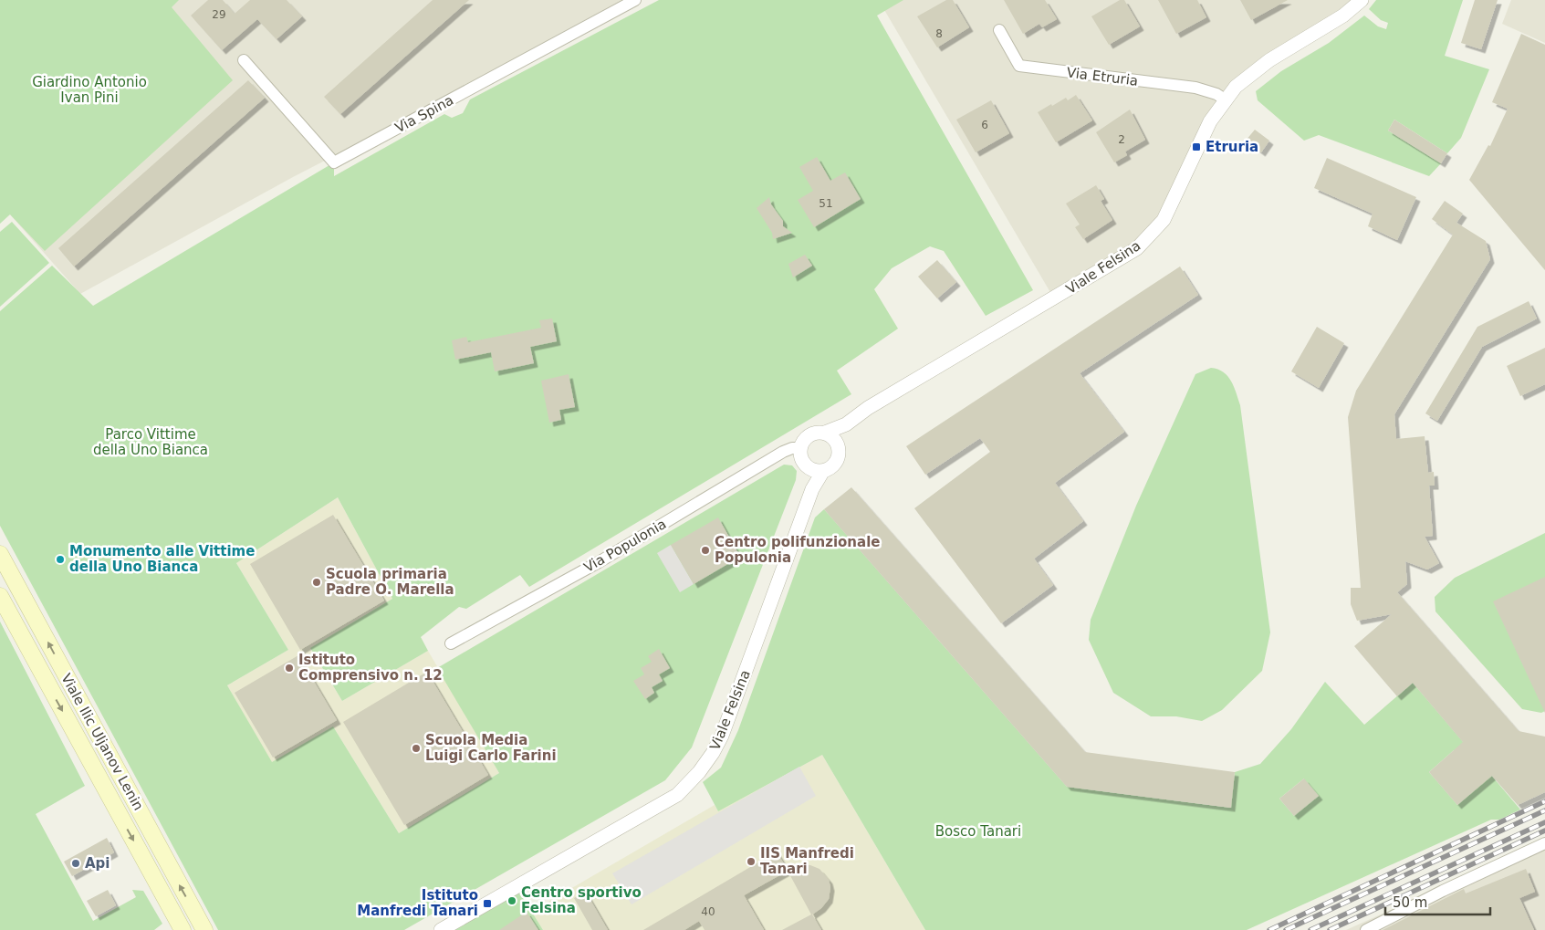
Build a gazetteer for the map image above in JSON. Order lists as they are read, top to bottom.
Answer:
{
  "streets": {
    "main road": ["Viale Ilic Uljanov Lenin"],
    "street": [
      "Via Etruria",
      "Via Spina",
      "Viale Felsina",
      "Via Populonia"
    ]
  },
  "crossings": [
    ["Via Etruria", "Viale Felsina"],
    ["Viale Felsina", "Via Populonia"]
  ],
  "parks": ["Giardino Antonio Ivan Pini", "Parco Vittime della Uno Bianca", "Bosco Tanari"],
  "places": {
    "transit": ["Etruria", "Istituto Manfredi Tanari"],
    "other": [
      "Centro polifunzionale Populonia",
      "Monumento alle Vittime della Uno Bianca",
      "Scuola primaria Padre O. Marella",
      "Istituto Comprensivo n. 12",
      "Scuola Media Luigi Carlo Farini",
      "IIS Manfredi Tanari",
      "Api",
      "Centro sportivo Felsina"
    ]
  },
  "house_numbers": [
    "29",
    "8",
    "6",
    "2",
    "51",
    "40"
  ],
  "scale_bar": "50 m"
}
